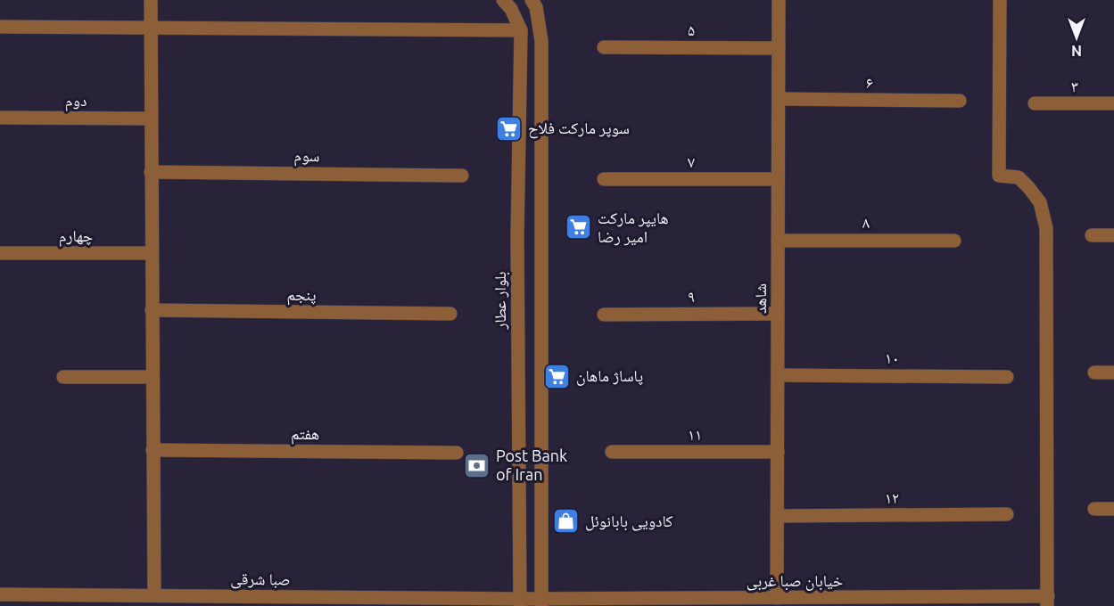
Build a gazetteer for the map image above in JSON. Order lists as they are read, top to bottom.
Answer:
{
  "streets": {
    "street": [
      "۵",
      "۶",
      "۳",
      "دوم",
      "سوم",
      "۷",
      "۸",
      "چهارم",
      "پنجم",
      "۹",
      "شاهد",
      "بلوار عطار",
      "۱۰",
      "هفتم",
      "۱۱",
      "۱۲",
      "صبا شرقی",
      "خیابان صبا غربی"
    ]
  },
  "crossings": [
    ["۵", "شاهد"],
    ["۶", "شاهد"],
    ["۷", "شاهد"],
    ["۸", "شاهد"],
    ["۹", "شاهد"],
    ["شاهد", "۱۰"],
    ["شاهد", "۱۱"],
    ["شاهد", "۱۲"],
    ["شاهد", "خیابان صبا غربی"],
    ["بلوار عطار", "صبا شرقی"],
    ["بلوار عطار", "خیابان صبا غربی"],
    ["صبا شرقی", "خیابان صبا غربی"]
  ],
  "places": {
    "supermarket": ["سوپر مارکت فلاح", "هایپر مارکت امیر رضا", "پاساژ ماهان"],
    "bank": ["Post Bank of Iran"],
    "shop": ["کادویی بابانوئل"]
  },
  "north": "bottom"
}
